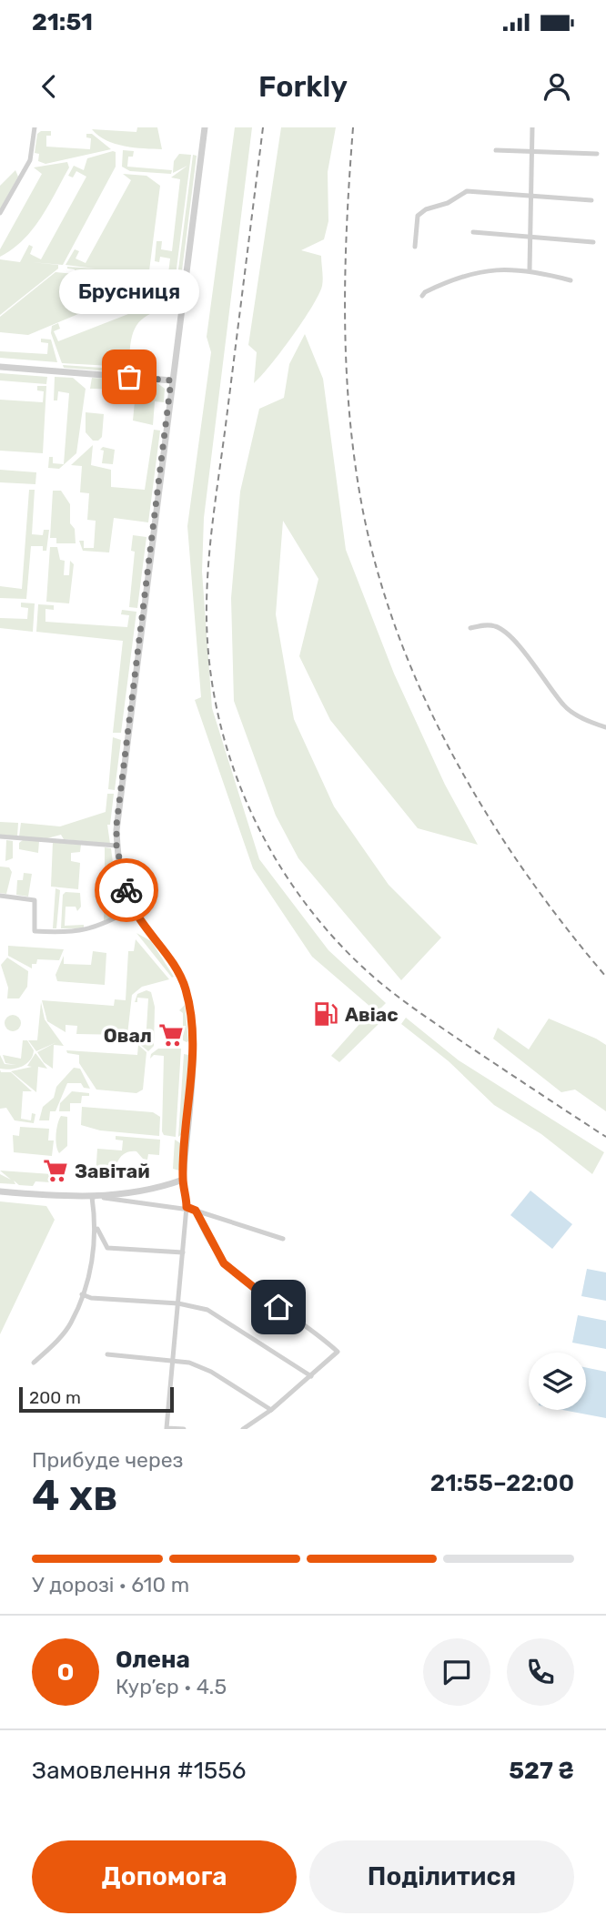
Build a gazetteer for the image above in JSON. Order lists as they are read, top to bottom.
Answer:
{
  "places": {
    "other": ["Брусниця"],
    "fuel station": ["Авіас"],
    "supermarket": ["Овал", "Завітай"]
  },
  "scale_bar": "200 m",
  "page": {
    "status": "21:51",
    "header": "Forkly",
    "bubble": "Брусниця",
    "scale": "200 m",
    "heading": ["4 хв", "Прибуде через", "21:55–22:00"],
    "panel": [
      "Олена",
      "Кур’єр · 4.5",
      "Замовлення #1556",
      "527 ₴"
    ],
    "bar": "У дорозі · 610 m",
    "round": "О",
    "buttons": ["Допомога", "Поділитися"]
  }
}
